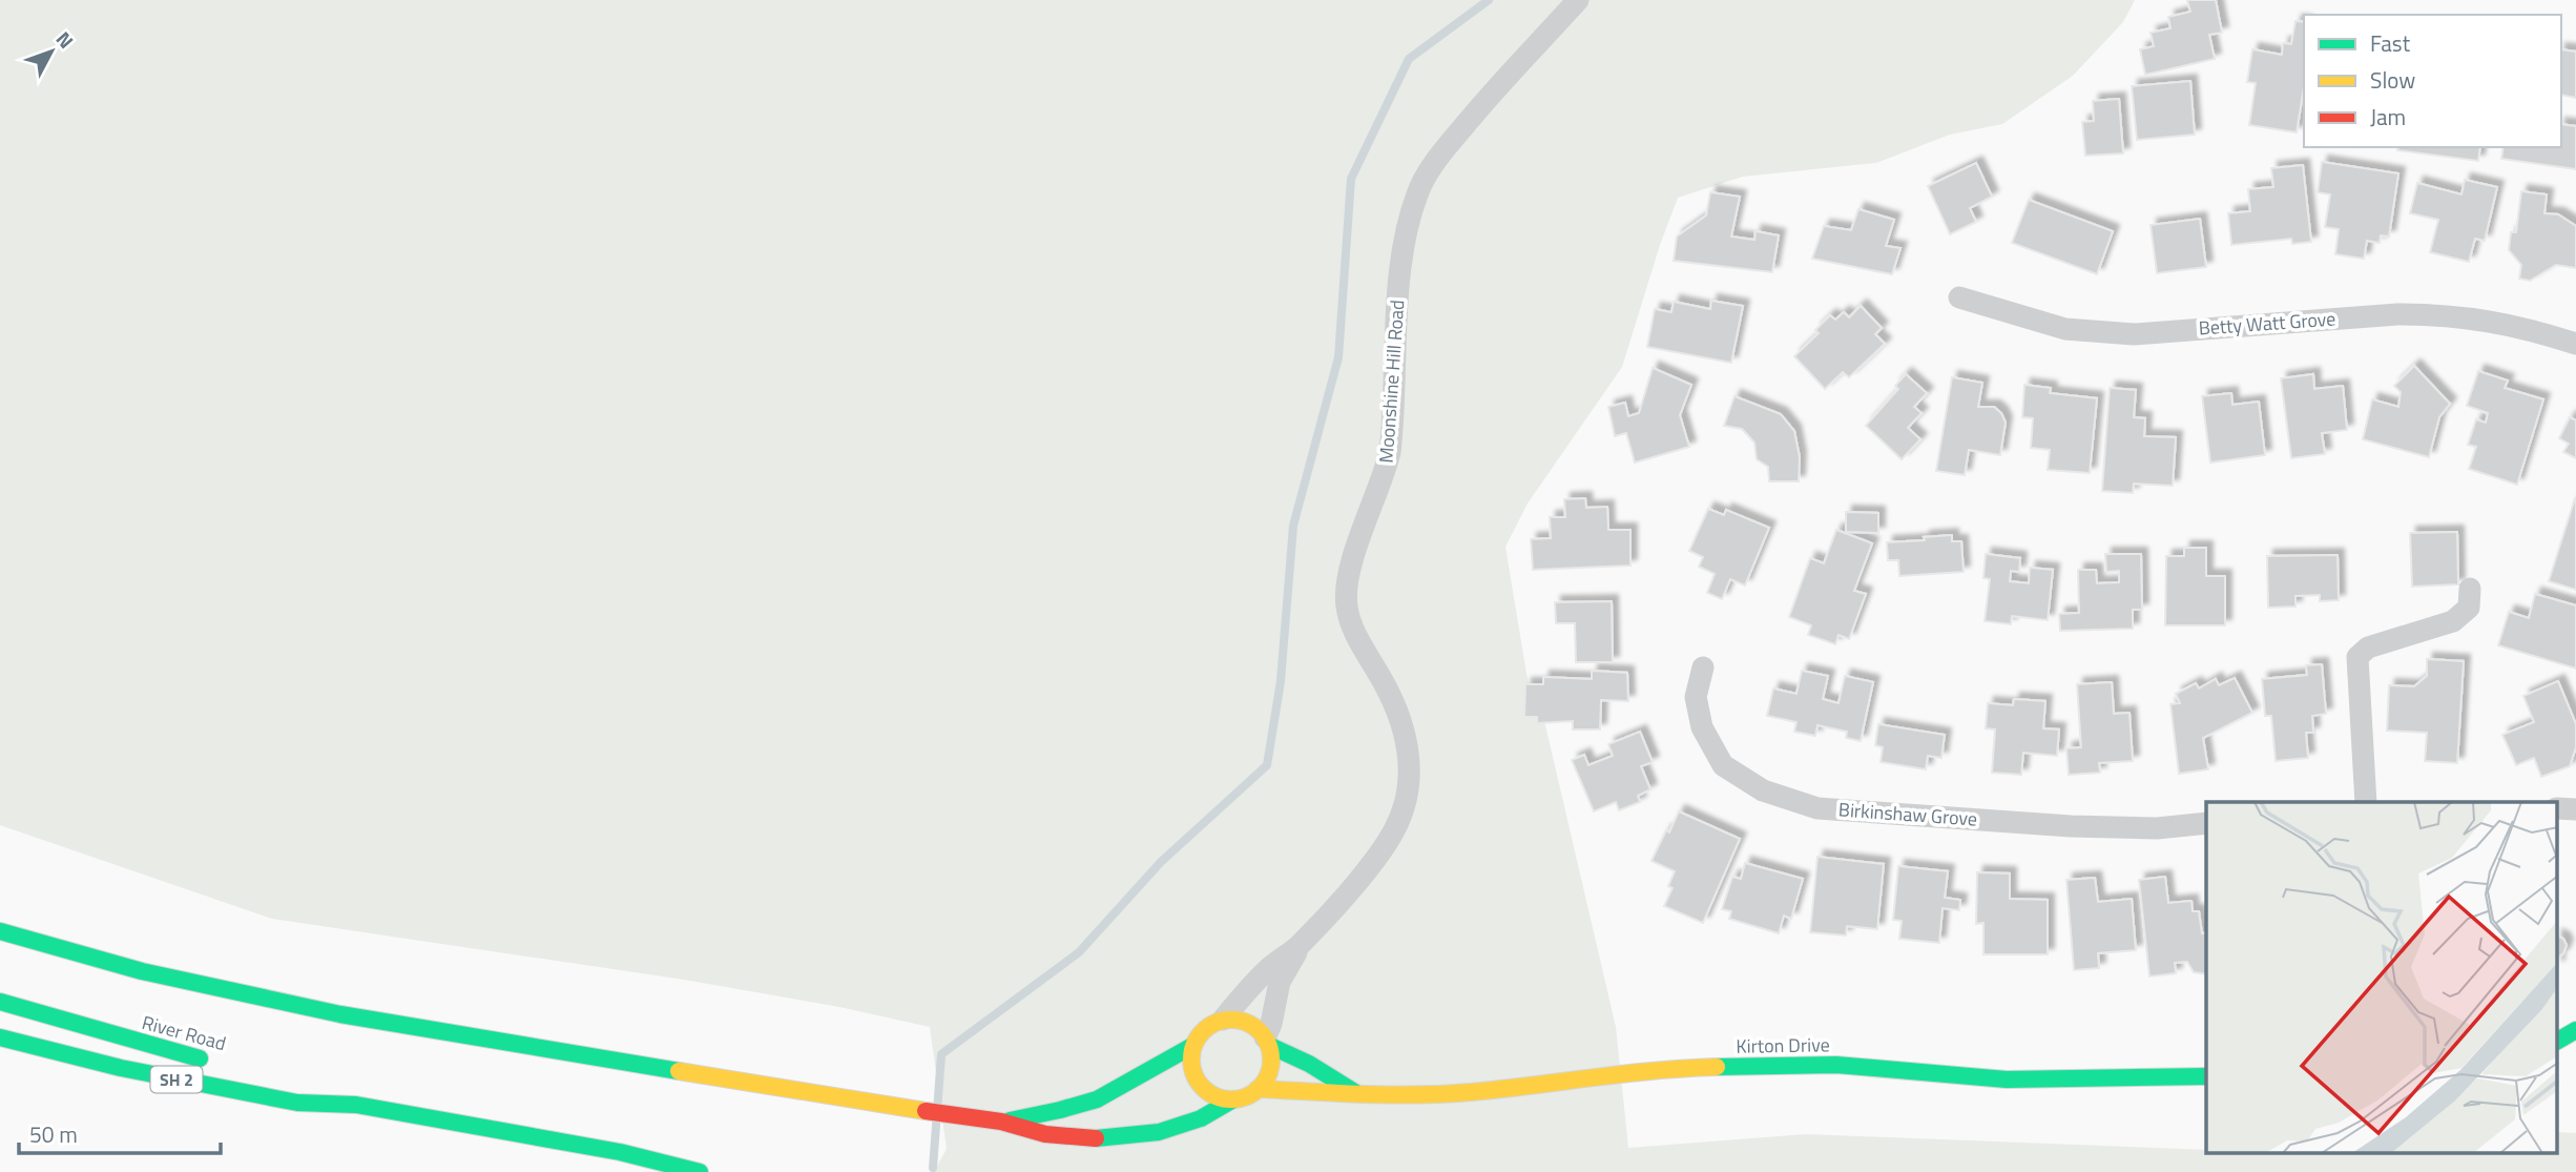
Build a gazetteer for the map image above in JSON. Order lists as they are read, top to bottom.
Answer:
{
  "streets": {
    "main road": ["River Road", "Kirton Drive", "SH 2"],
    "street": ["Betty Watt Grove", "Moonshine Hill Road", "Birkinshaw Grove"]
  },
  "crossings": [
    ["Moonshine Hill Road", "Kirton Drive"]
  ],
  "legend": ["Fast", "Slow", "Jam"],
  "scale_bar": "50 m",
  "north": "top right"
}
